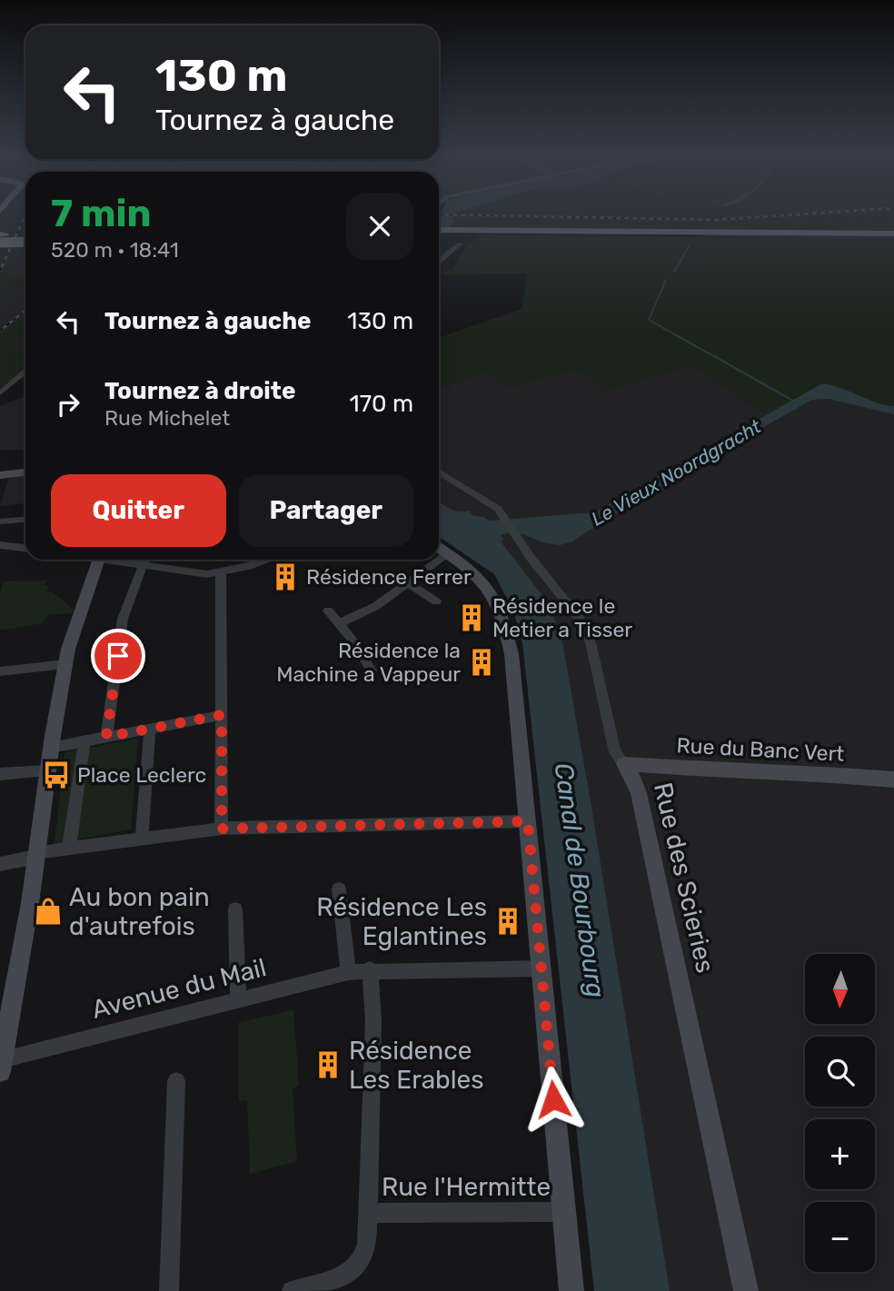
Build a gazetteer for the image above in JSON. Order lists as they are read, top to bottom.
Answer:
{
  "streets": {
    "main road": ["Rue du Banc Vert", "Rue des Scieries"],
    "street": ["Avenue du Mail", "Rue l'Hermitte"]
  },
  "crossings": [
    ["Rue du Banc Vert", "Rue des Scieries"]
  ],
  "water": ["Le Vieux Noordgracht", "Canal de Bourbourg"],
  "places": {
    "building": [
      "Résidence Ferrer",
      "Résidence le Metier a Tisser",
      "Résidence la Machine a Vappeur",
      "Résidence Les Eglantines",
      "Résidence Les Erables"
    ],
    "bus stop": ["Place Leclerc"],
    "shop": ["Au bon pain d'autrefois"]
  },
  "north": "bottom",
  "page": {
    "turn": ["130 m", "Tournez à gauche"],
    "heading": ["7 min", "520 m · 18:41"],
    "list": [
      {
        "name": "Tournez à gauche",
        "value": "130 m"
      },
      {
        "name": "Tournez à droite",
        "note": "Rue Michelet",
        "value": "170 m"
      }
    ],
    "buttons": ["Quitter", "Partager"],
    "map_buttons": ["+", "−"]
  }
}
